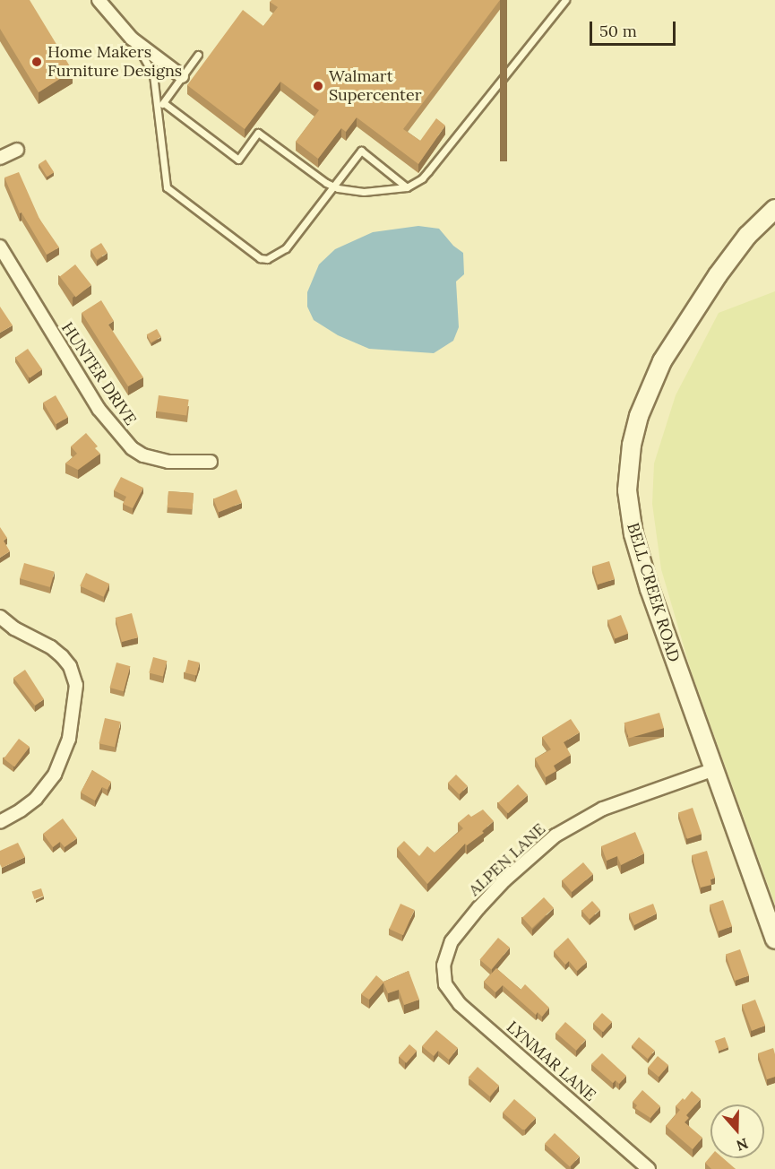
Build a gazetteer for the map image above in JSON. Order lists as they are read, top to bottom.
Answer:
{
  "streets": {
    "street": [
      "HUNTER DRIVE",
      "BELL CREEK ROAD",
      "ALPEN LANE",
      "LYNMAR LANE"
    ]
  },
  "crossings": [
    ["BELL CREEK ROAD", "ALPEN LANE"],
    ["ALPEN LANE", "LYNMAR LANE"]
  ],
  "places": ["Home Makers Furniture Designs", "Walmart Supercenter"],
  "scale_bar": "50 m",
  "north": "bottom"
}
